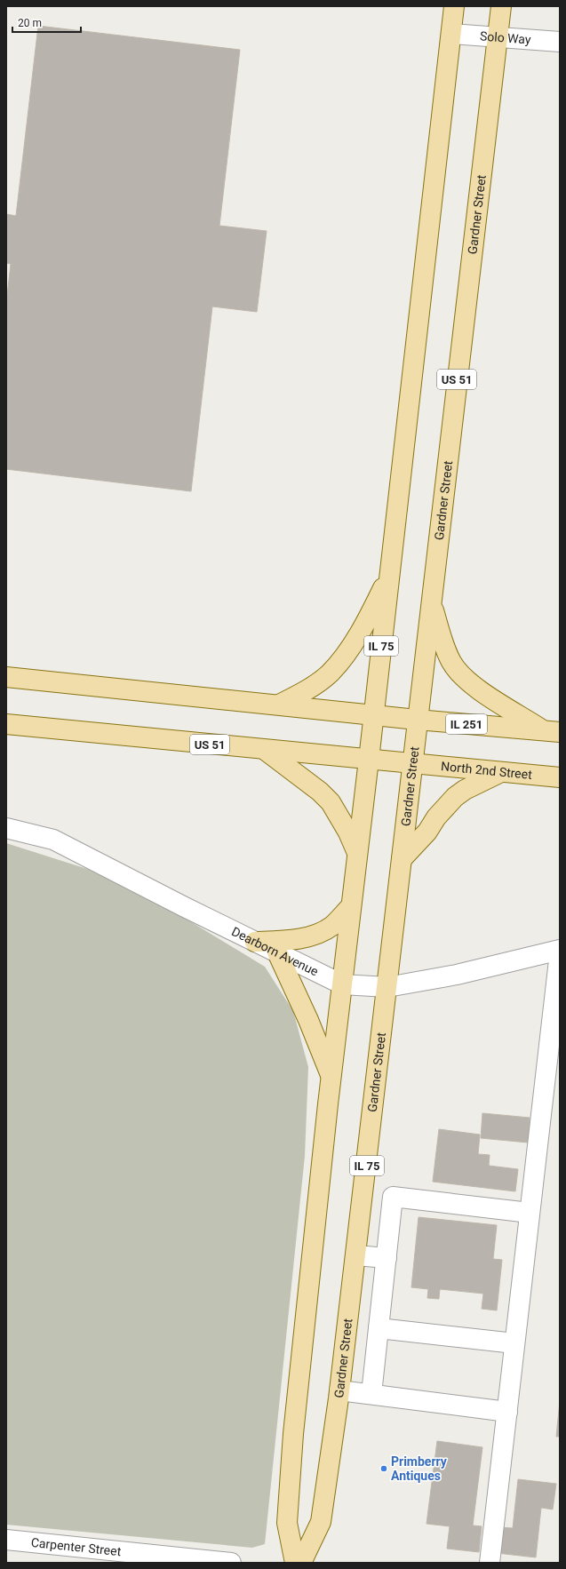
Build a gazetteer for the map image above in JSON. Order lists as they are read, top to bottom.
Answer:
{
  "streets": {
    "main road": [
      "Gardner Street",
      "US 51",
      "IL 75",
      "IL 251",
      "North 2nd Street"
    ],
    "street": ["Solo Way", "Dearborn Avenue", "Carpenter Street"]
  },
  "crossings": [
    ["Solo Way", "Gardner Street"],
    ["Gardner Street", "US 51"],
    ["Gardner Street", "IL 251"],
    ["Gardner Street", "North 2nd Street"],
    ["Gardner Street", "Dearborn Avenue"],
    ["US 51", "IL 75"],
    ["US 51", "North 2nd Street"],
    ["IL 75", "IL 251"],
    ["IL 75", "Dearborn Avenue"]
  ],
  "places": ["Primberry Antiques"],
  "scale_bar": "20 m"
}
